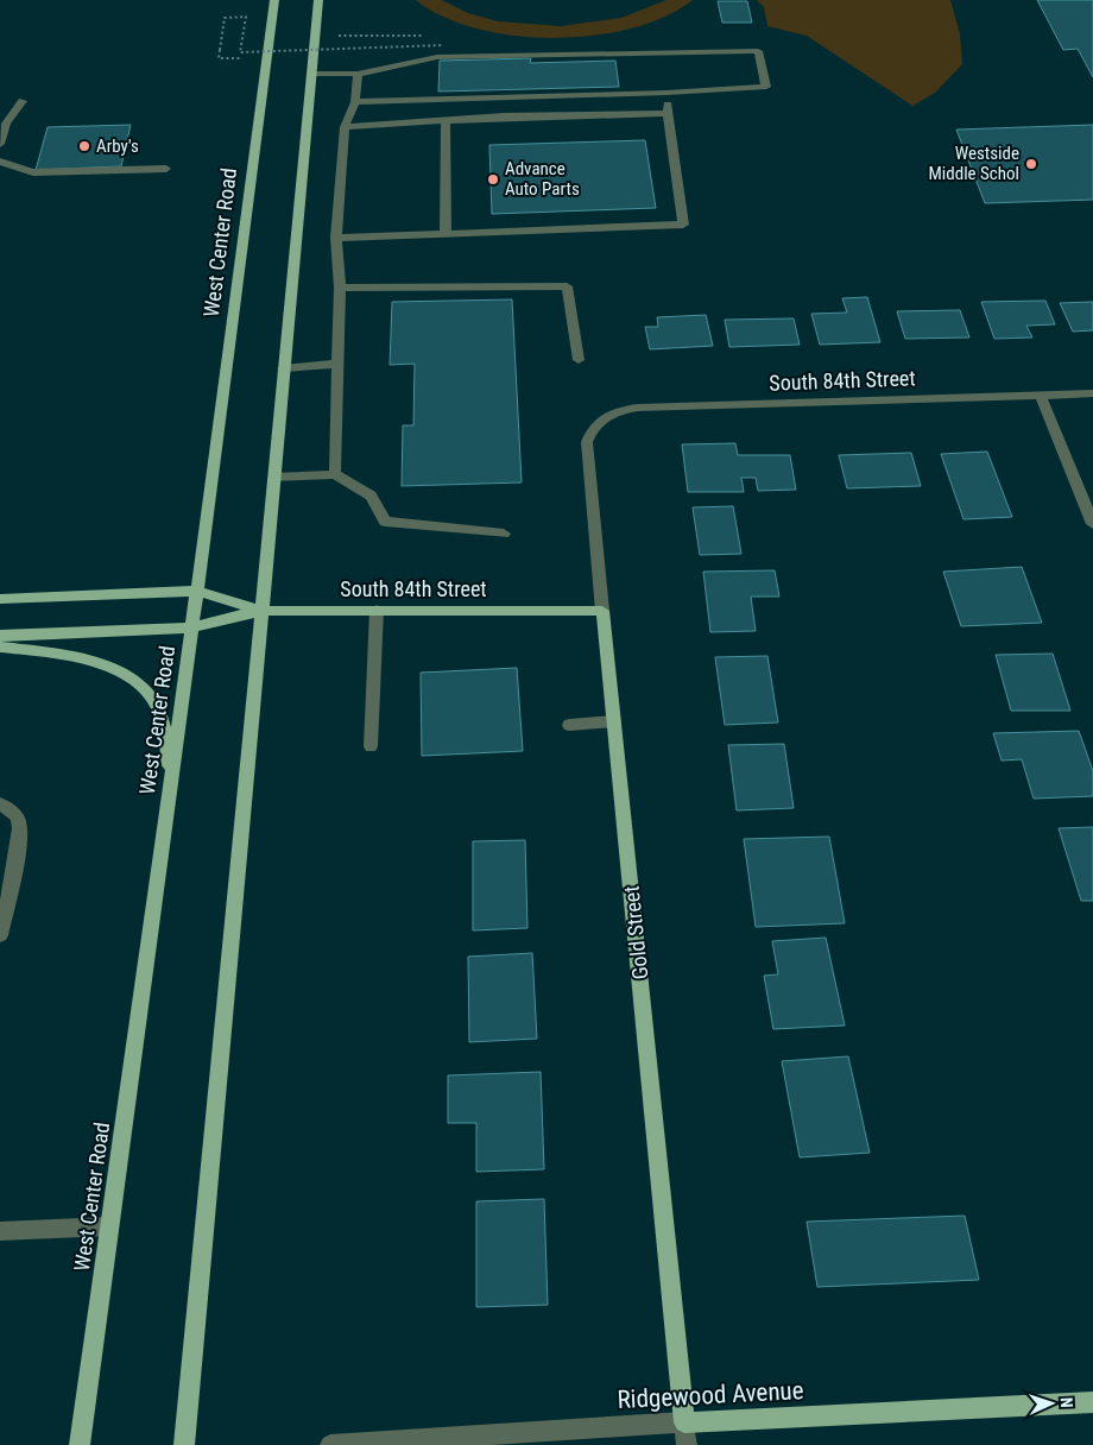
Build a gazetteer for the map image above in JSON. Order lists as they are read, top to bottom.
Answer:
{
  "streets": {
    "main road": [
      "West Center Road",
      "South 84th Street",
      "Gold Street",
      "Ridgewood Avenue"
    ]
  },
  "crossings": [
    ["West Center Road", "South 84th Street"],
    ["South 84th Street", "Gold Street"],
    ["Gold Street", "Ridgewood Avenue"]
  ],
  "places": ["Arby's", "Westside Middle Schol", "Advance Auto Parts"],
  "north": "right"
}
